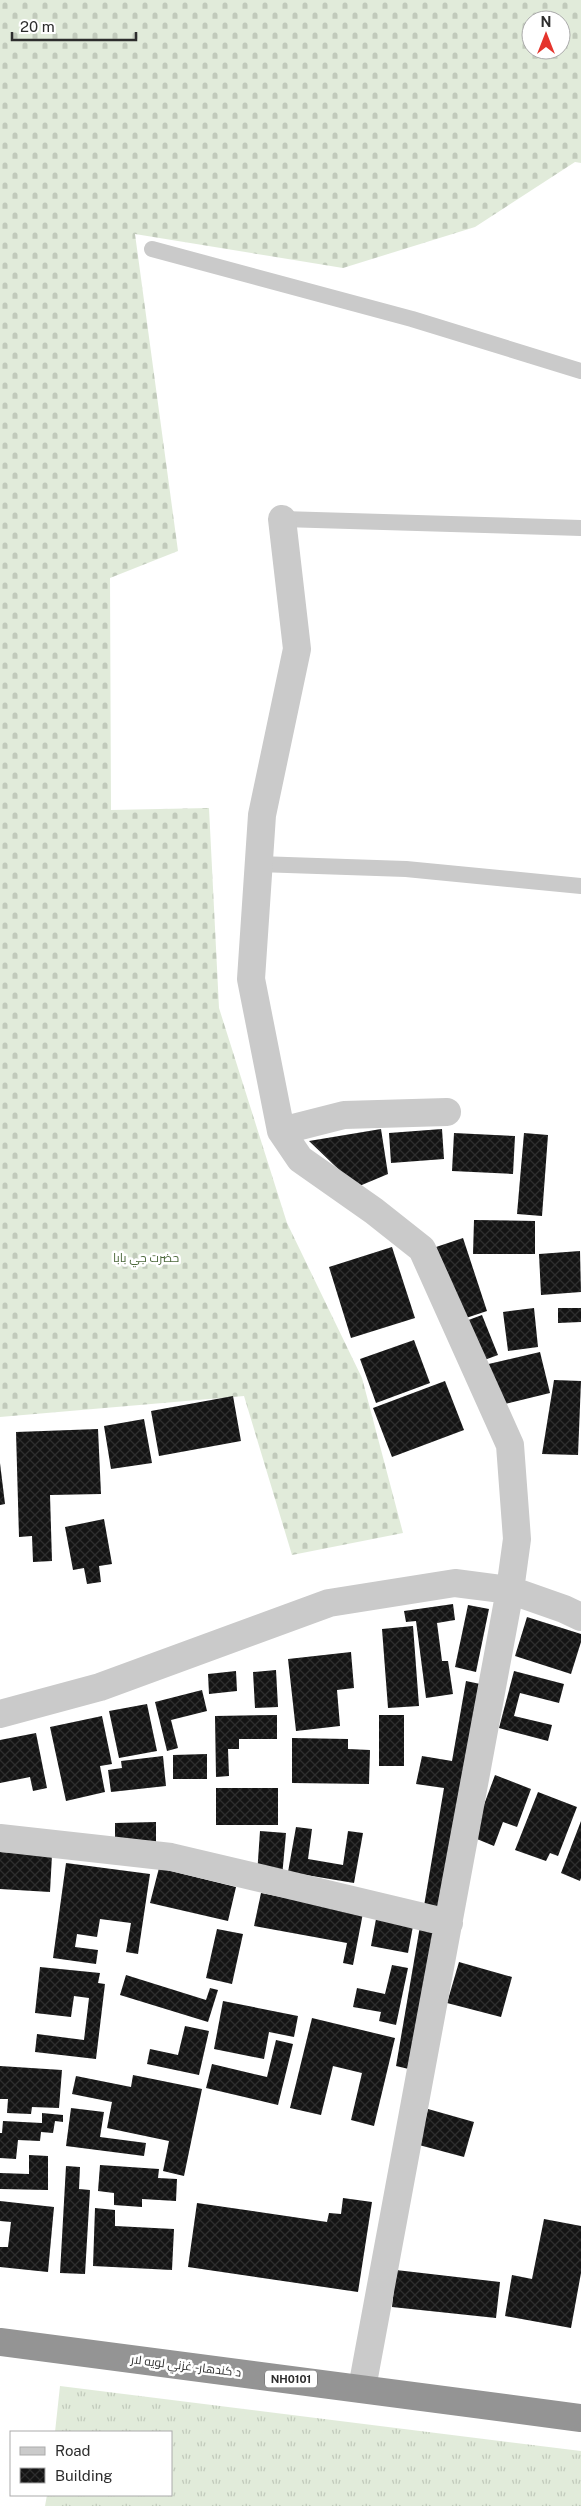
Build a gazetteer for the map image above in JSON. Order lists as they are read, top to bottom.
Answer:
{
  "streets": {
    "highway": ["د کندهار - غزني لويه لار", "NH0101"]
  },
  "parks": ["حضرت جي بابا"],
  "legend": ["Road", "Building"],
  "scale_bar": "20 m",
  "north": "top"
}
